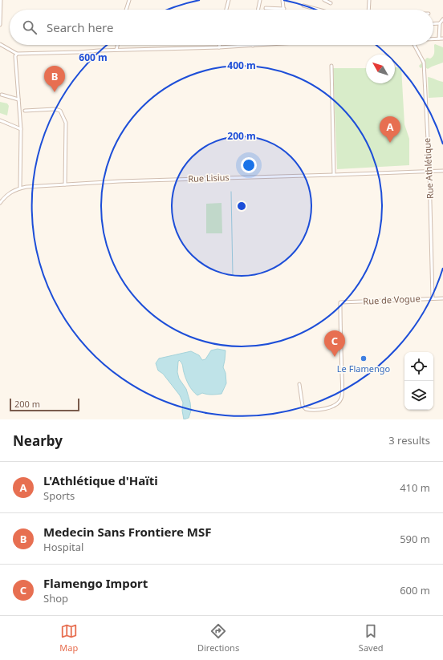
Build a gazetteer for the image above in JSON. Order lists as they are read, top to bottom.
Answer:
{
  "streets": {
    "street": ["Rue Athlétique", "Rue Lisius", "Rue de Vogue"]
  },
  "crossings": [
    ["Rue Athlétique", "Rue Lisius"],
    ["Rue Athlétique", "Rue de Vogue"]
  ],
  "places": ["Le Flamengo"],
  "scale_bar": "200 m",
  "north": "top left",
  "page": {
    "search": "Search here",
    "pins": ["B", "A", "C"],
    "scale": "200 m",
    "heading": ["Nearby", "3 results"],
    "list": [
      {
        "mark": "A",
        "name": "L'Athlétique d'Haïti",
        "note": "Sports",
        "value": "410 m"
      },
      {
        "mark": "B",
        "name": "Medecin Sans Frontiere MSF",
        "note": "Hospital",
        "value": "590 m"
      },
      {
        "mark": "C",
        "name": "Flamengo Import",
        "note": "Shop",
        "value": "600 m"
      }
    ],
    "nav": ["Map", "Directions", "Saved"]
  },
  "rings": ["600 m", "400 m", "200 m"]
}
